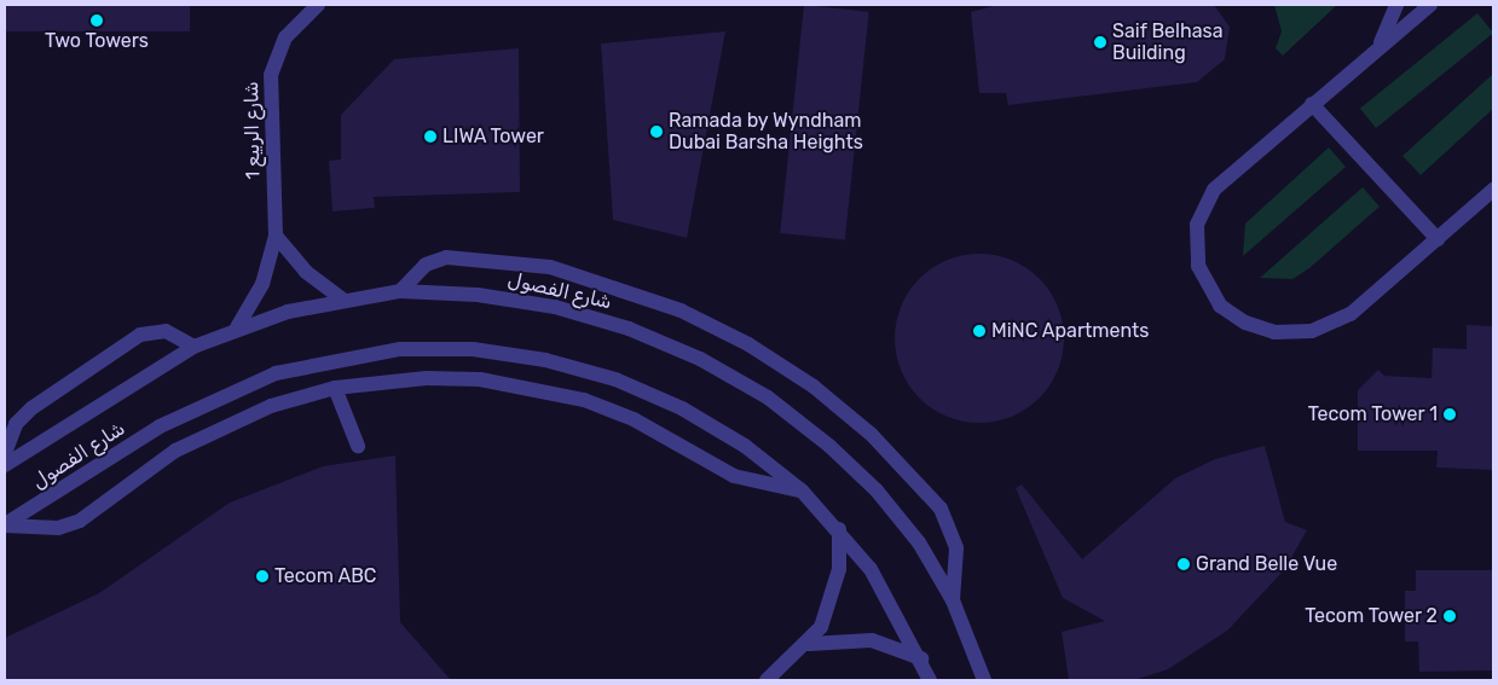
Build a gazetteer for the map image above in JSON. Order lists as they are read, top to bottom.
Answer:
{
  "streets": {
    "street": ["شارع الربيع 1", "شارع الفصول"]
  },
  "crossings": [
    ["شارع الربيع 1", "شارع الفصول"]
  ],
  "places": [
    "Two Towers",
    "Saif Belhasa Building",
    "Ramada by Wyndham Dubai Barsha Heights",
    "LIWA Tower",
    "MiNC Apartments",
    "Tecom Tower 1",
    "Grand Belle Vue",
    "Tecom ABC",
    "Tecom Tower 2"
  ]
}
